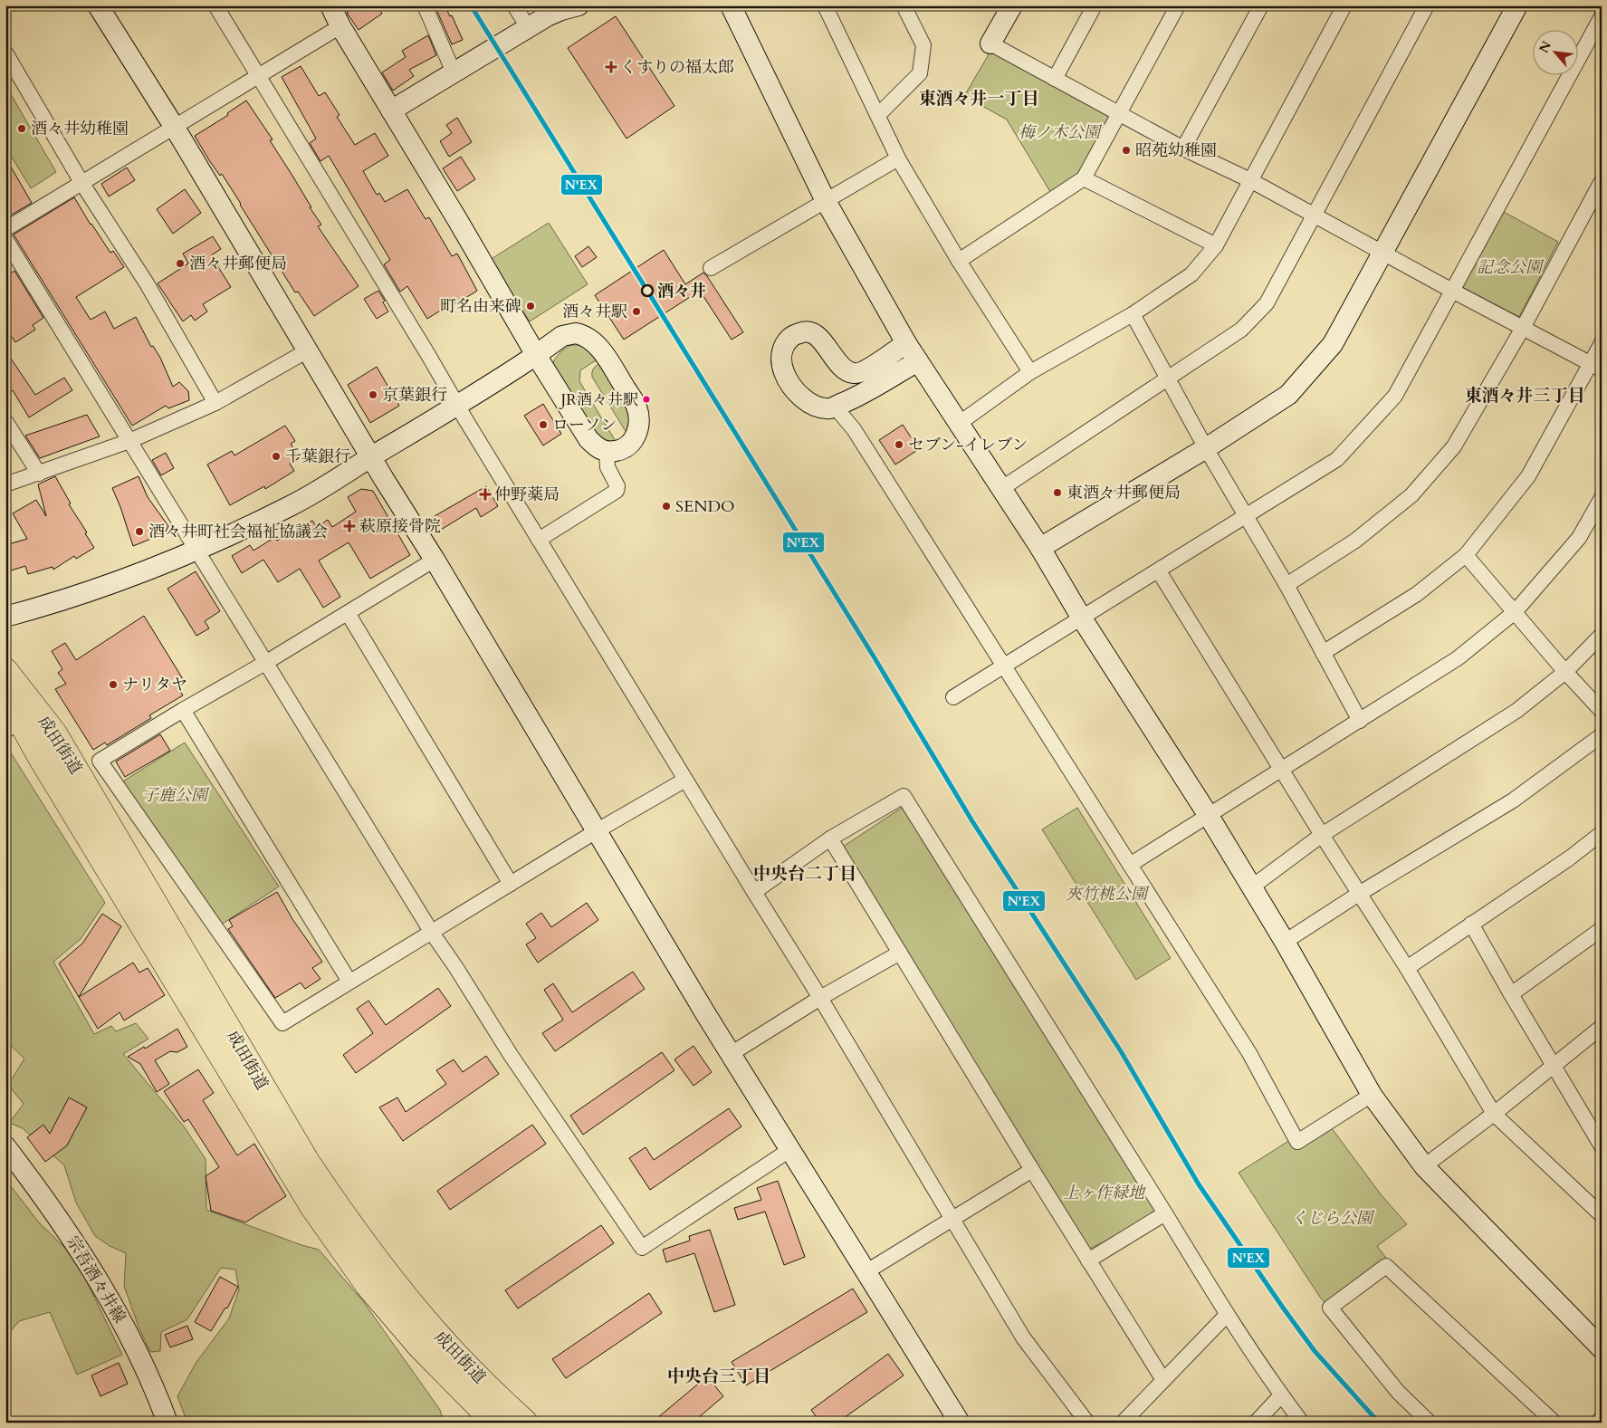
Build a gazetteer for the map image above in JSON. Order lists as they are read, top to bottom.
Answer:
{
  "streets": {
    "highway": ["成田街道"],
    "street": ["宗吾酒々井線"]
  },
  "districts": [
    "東酒々井一丁目",
    "東酒々井三丁目",
    "中央台二丁目",
    "中央台三丁目"
  ],
  "parks": [
    "梅ノ木公園",
    "記念公園",
    "子鹿公園",
    "夾竹桃公園",
    "上ヶ作緑地",
    "くじら公園"
  ],
  "places": {
    "health": ["くすりの福太郎", "仲野薬局", "萩原接骨院"],
    "other": [
      "酒々井幼稚園",
      "昭苑幼稚園",
      "酒々井郵便局",
      "酒々井",
      "町名由来碑",
      "酒々井駅",
      "京葉銀行",
      "JR酒々井駅",
      "ローソン",
      "セブン-イレブン",
      "千葉銀行",
      "東酒々井郵便局",
      "SENDO",
      "酒々井町社会福祉協議会",
      "ナリタヤ"
    ]
  },
  "lines": ["transit line N'EX"],
  "north": "top left"
}
